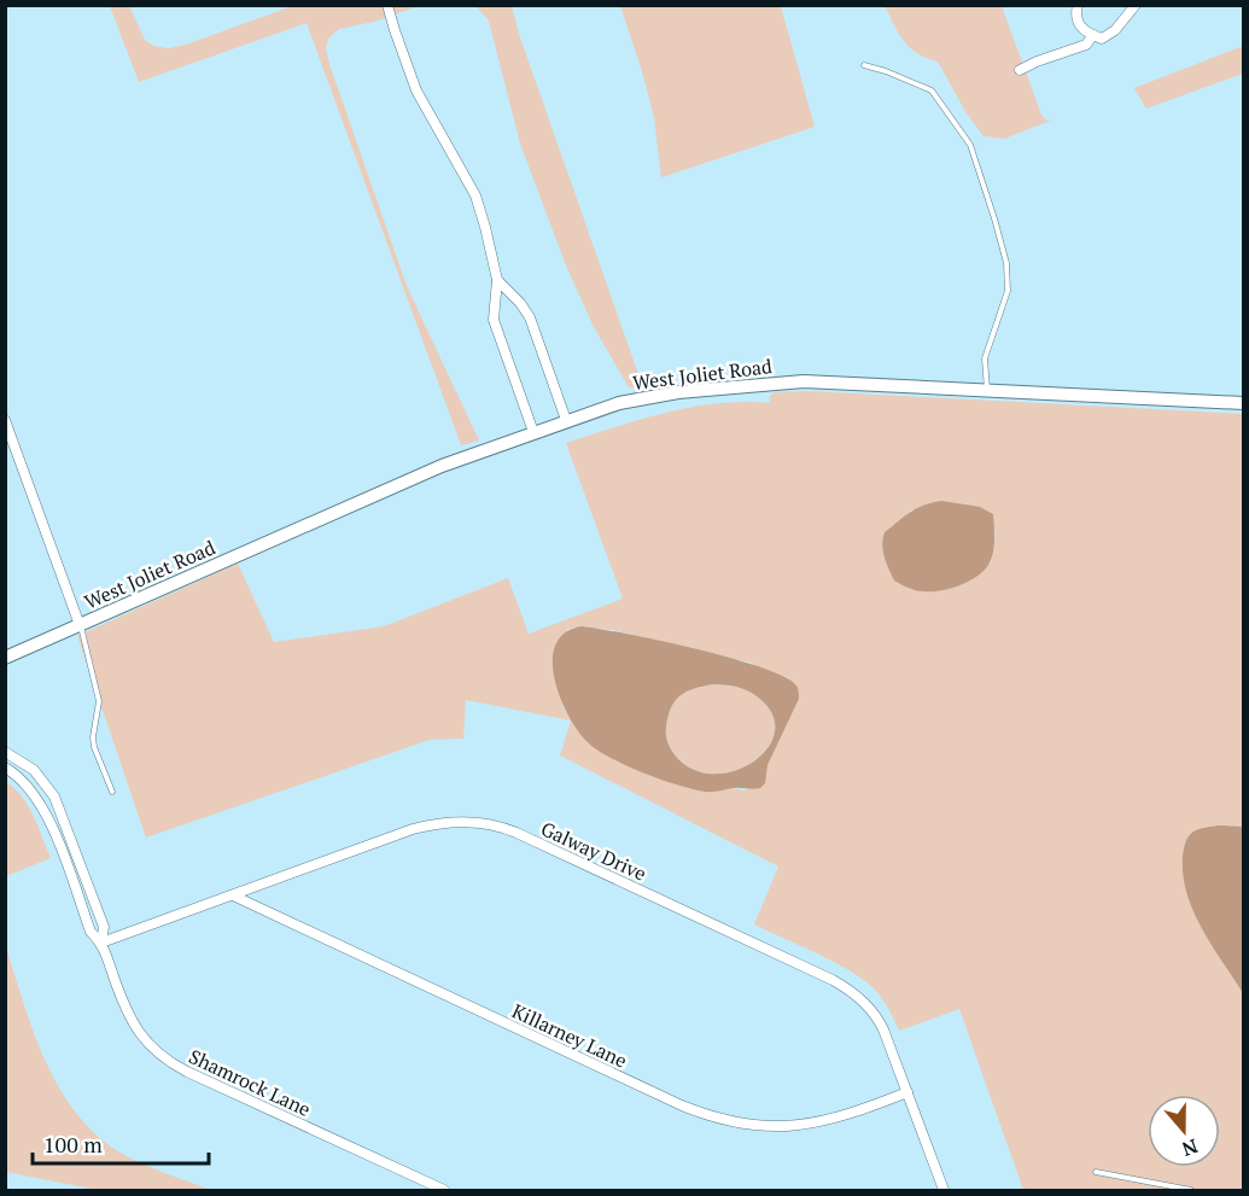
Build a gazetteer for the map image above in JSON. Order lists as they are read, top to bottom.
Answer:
{
  "streets": {
    "main road": ["West Joliet Road"],
    "street": ["Galway Drive", "Killarney Lane", "Shamrock Lane"]
  },
  "crossings": [
    ["Galway Drive", "Killarney Lane"],
    ["Galway Drive", "Shamrock Lane"]
  ],
  "scale_bar": "100 m",
  "north": "bottom"
}
